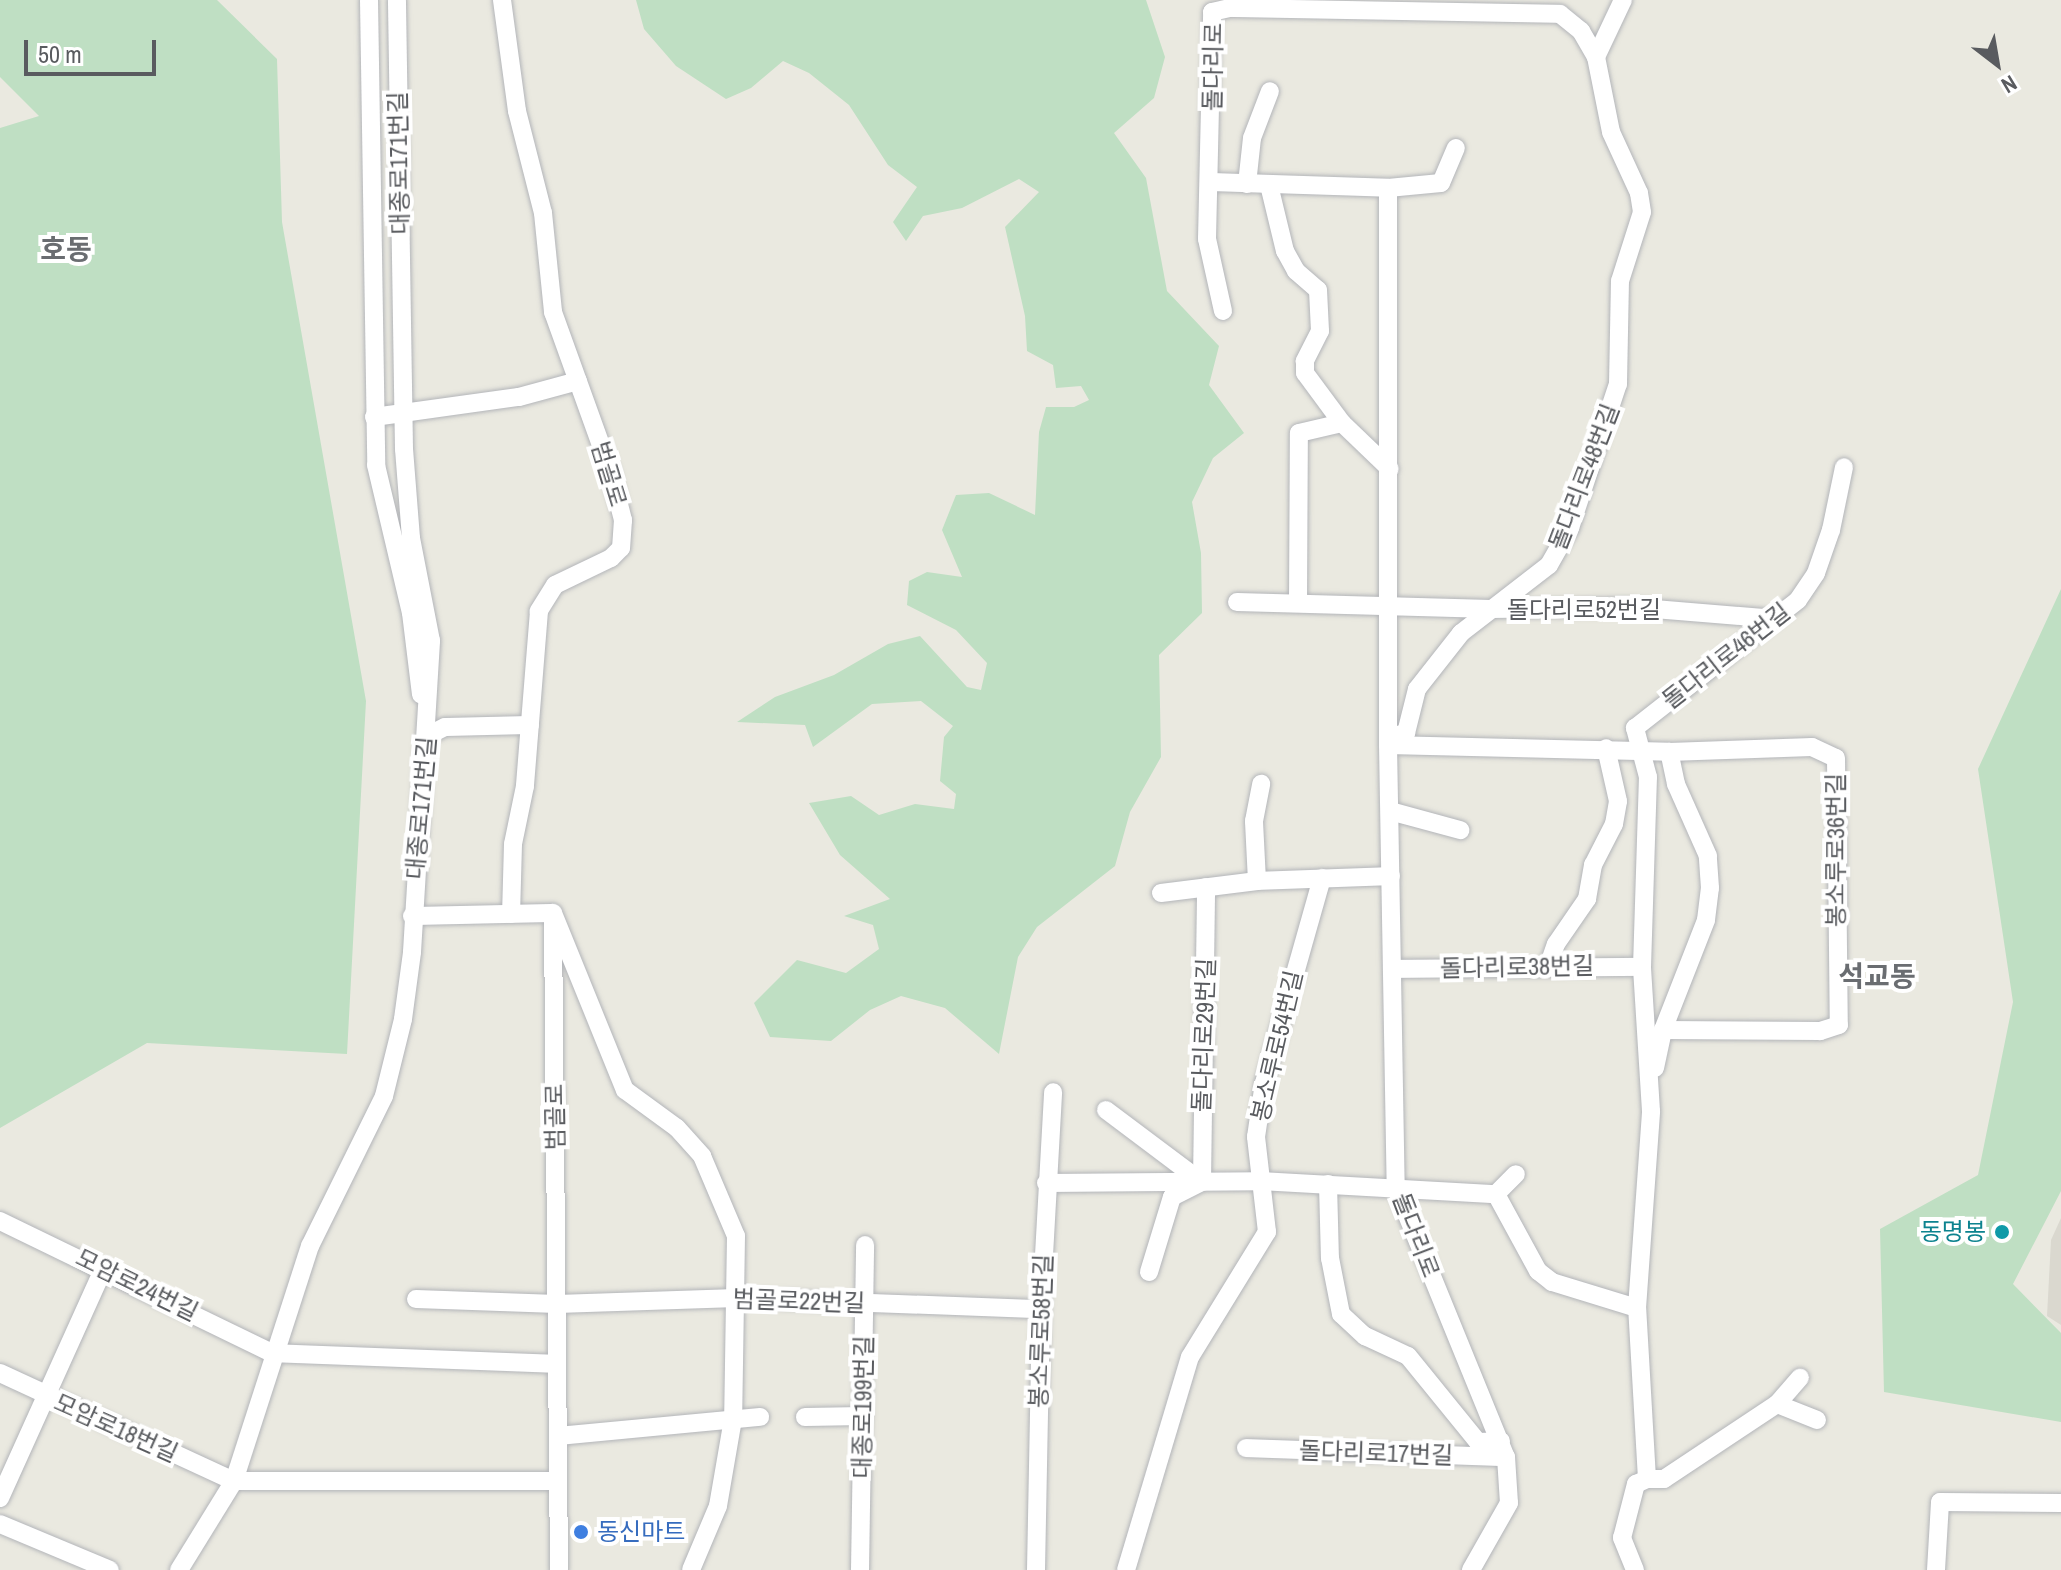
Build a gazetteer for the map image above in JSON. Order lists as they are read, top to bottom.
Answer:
{
  "streets": {
    "street": [
      "돌다리로",
      "대종로171번길",
      "범골로",
      "돌다리로48번길",
      "돌다리로52번길",
      "돌다리로46번길",
      "봉소루로36번길",
      "돌다리로38번길",
      "돌다리로29번길",
      "봉소루로54번길",
      "모암로24번길",
      "범골로22번길",
      "봉소루로58번길",
      "대종로199번길",
      "모암로18번길",
      "돌다리로17번길"
    ]
  },
  "crossings": [
    ["돌다리로", "돌다리로48번길"],
    ["돌다리로", "돌다리로52번길"],
    ["돌다리로", "돌다리로38번길"],
    ["돌다리로", "돌다리로17번길"],
    ["대종로171번길", "모암로24번길"],
    ["대종로171번길", "모암로18번길"],
    ["범골로", "범골로22번길"],
    ["돌다리로48번길", "돌다리로52번길"],
    ["돌다리로52번길", "돌다리로46번길"],
    ["범골로22번길", "봉소루로58번길"],
    ["범골로22번길", "대종로199번길"]
  ],
  "districts": ["호동", "석교동"],
  "places": ["동명봉", "동신마트"],
  "scale_bar": "50 m",
  "north": "bottom right"
}
